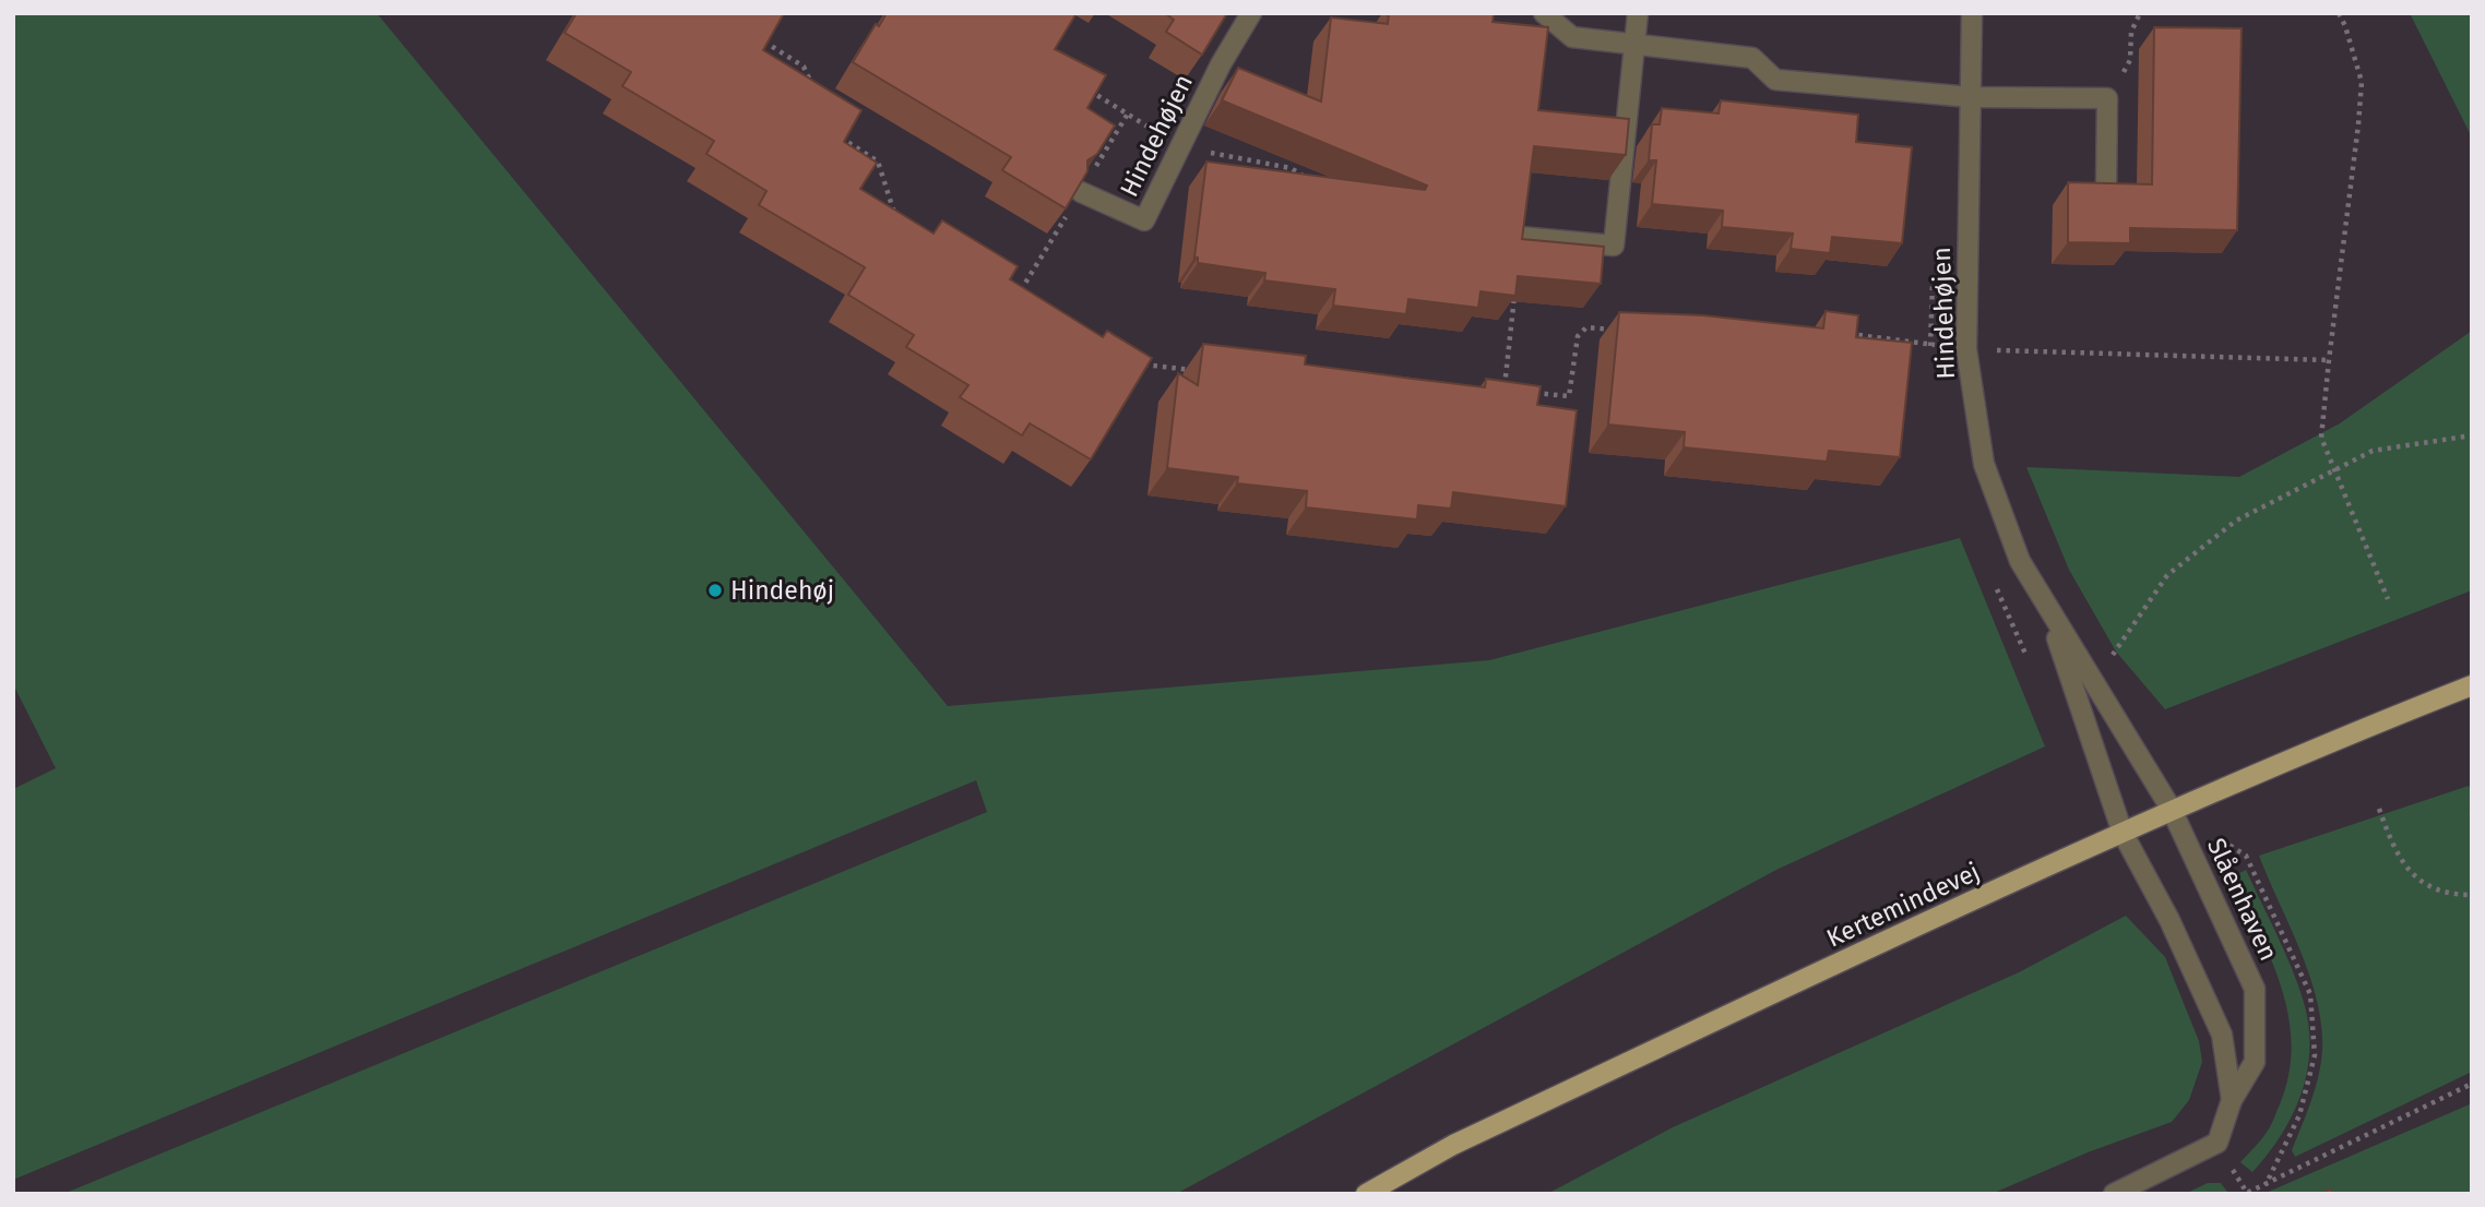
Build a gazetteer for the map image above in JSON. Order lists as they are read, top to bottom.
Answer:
{
  "streets": {
    "main road": ["Kertemindevej"],
    "street": ["Hindehøjen", "Slåenhaven"]
  },
  "crossings": [
    ["Hindehøjen", "Slåenhaven"],
    ["Hindehøjen", "Kertemindevej"],
    ["Slåenhaven", "Kertemindevej"]
  ],
  "places": ["Hindehøj"]
}
